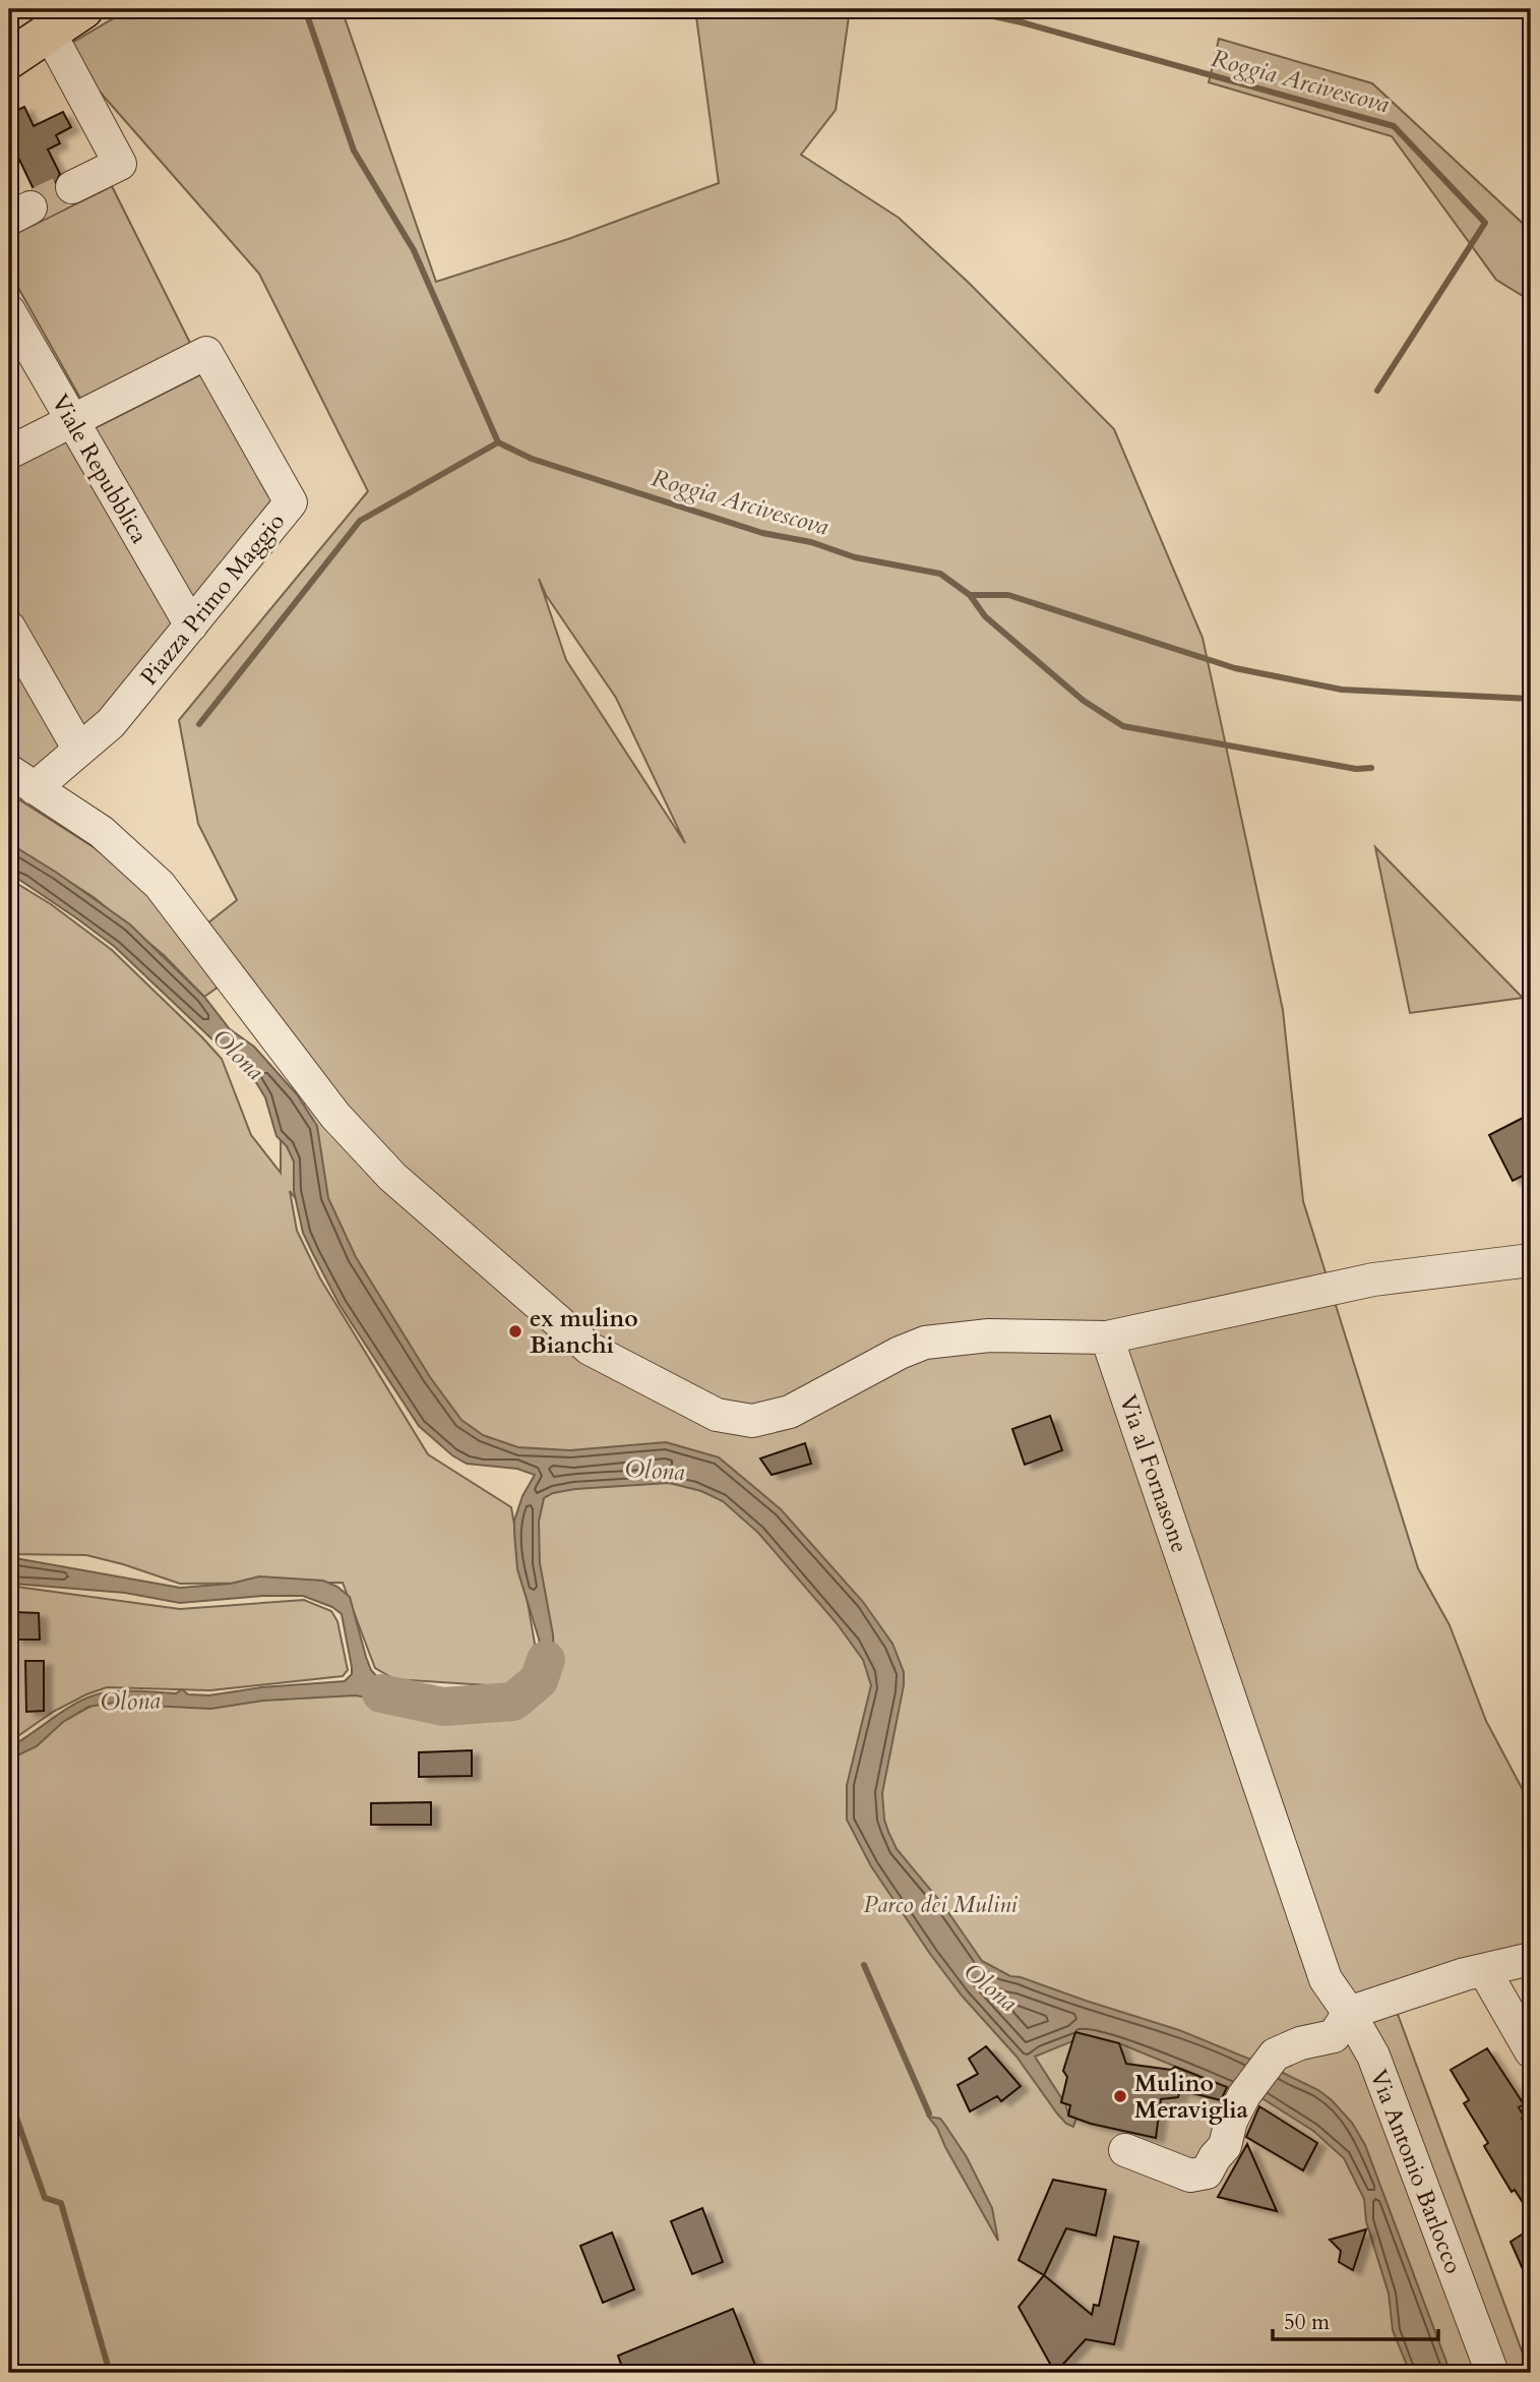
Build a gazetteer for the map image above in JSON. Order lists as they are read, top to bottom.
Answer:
{
  "streets": {
    "street": [
      "Viale Repubblica",
      "Piazza Primo Maggio",
      "Via al Fornasone",
      "Via Antonio Barlocco"
    ]
  },
  "crossings": [
    ["Viale Repubblica", "Piazza Primo Maggio"],
    ["Via al Fornasone", "Via Antonio Barlocco"]
  ],
  "water": ["Roggia Arcivescova", "Olona"],
  "parks": ["Parco dei Mulini"],
  "places": ["ex mulino Bianchi", "Mulino Meraviglia"],
  "scale_bar": "50 m"
}
